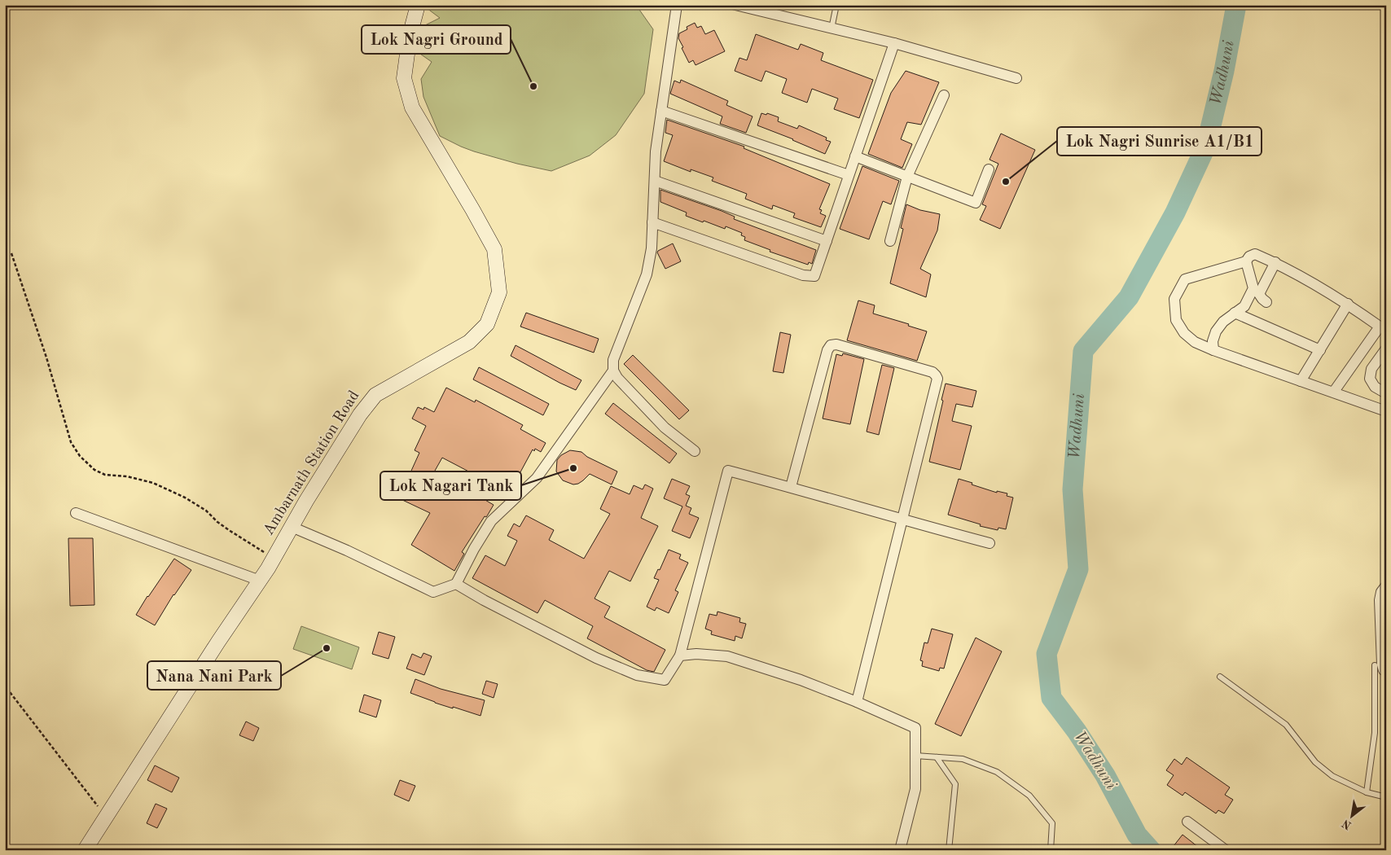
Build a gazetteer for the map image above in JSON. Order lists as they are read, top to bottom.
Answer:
{
  "streets": {
    "main road": ["Ambarnath Station Road"]
  },
  "water": ["Wadhuni"],
  "places": [
    "Lok Nagri Ground",
    "Lok Nagri Sunrise A1/B1",
    "Lok Nagari Tank",
    "Nana Nani Park"
  ],
  "north": "bottom left"
}
